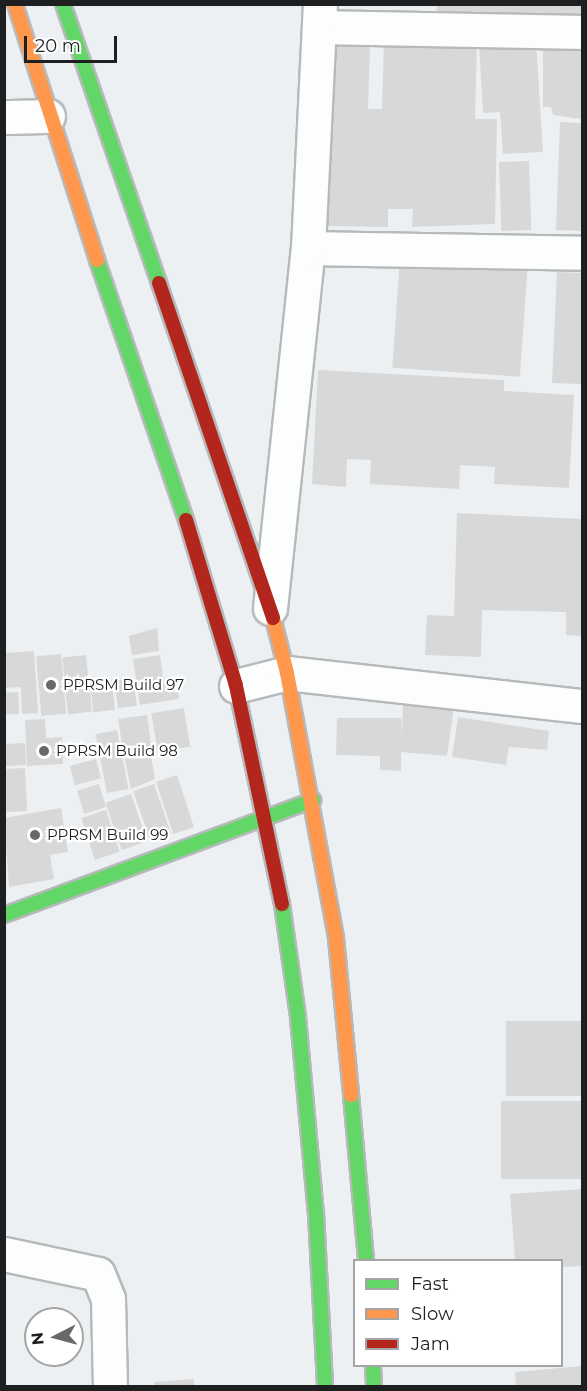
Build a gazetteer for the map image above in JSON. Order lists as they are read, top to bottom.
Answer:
{
  "places": ["PPRSM Build 97", "PPRSM Build 98", "PPRSM Build 99"],
  "legend": ["Fast", "Slow", "Jam"],
  "scale_bar": "20 m",
  "north": "left"
}
